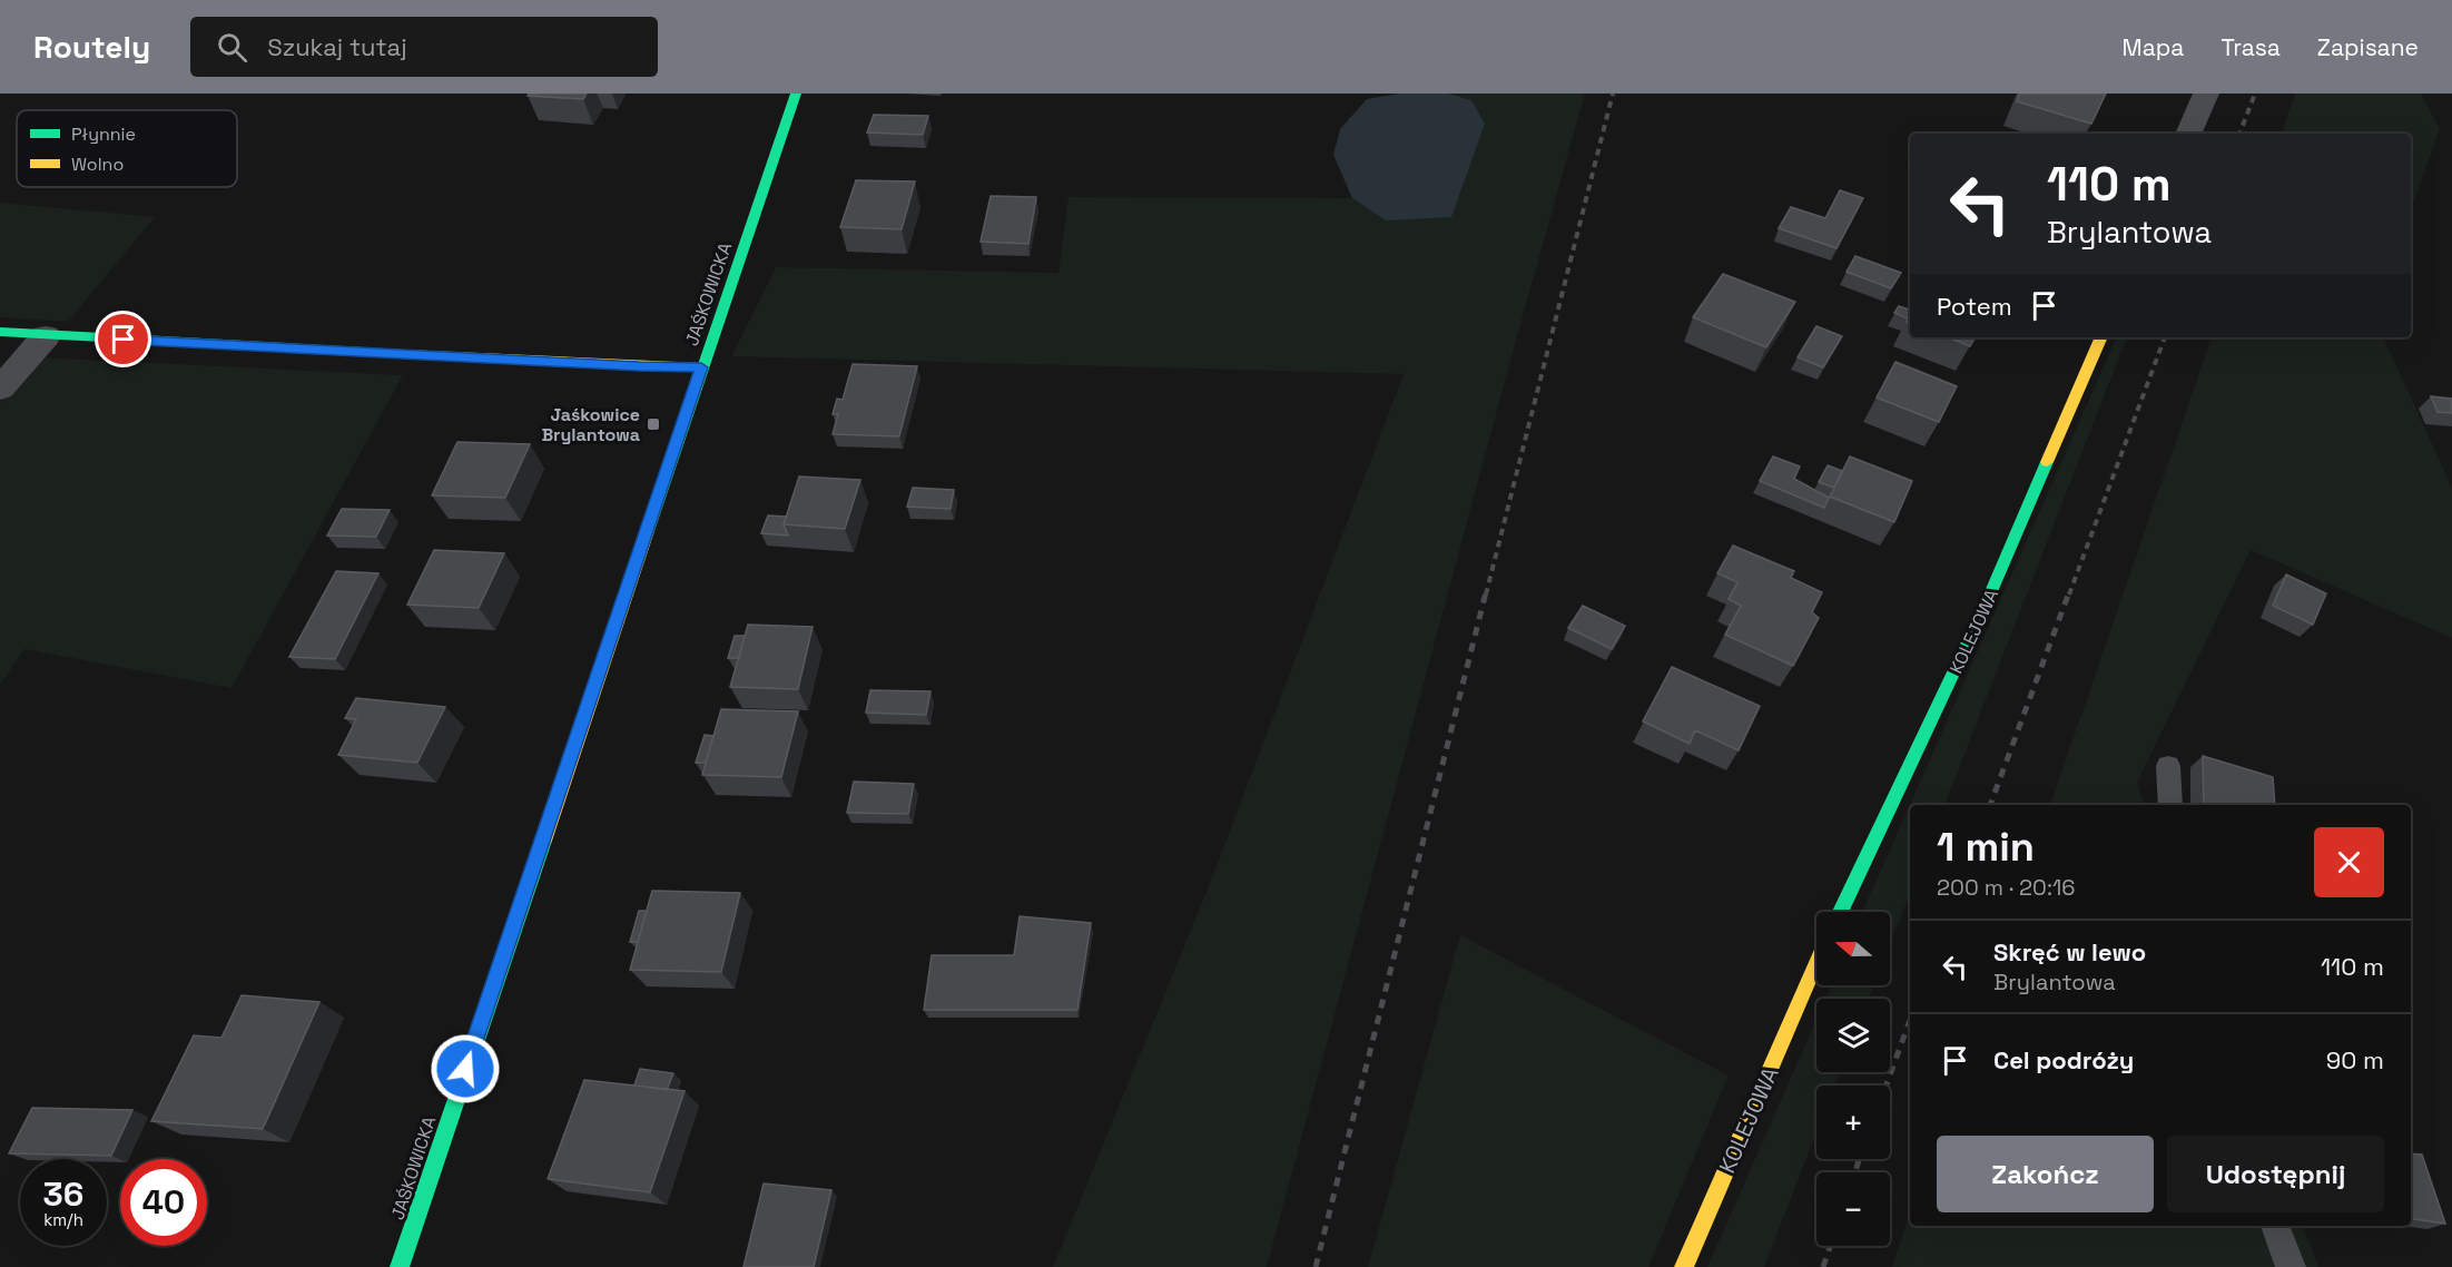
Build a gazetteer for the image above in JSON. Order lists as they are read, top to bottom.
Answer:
{
  "streets": {
    "street": ["JAŚKOWICKA", "KOLEJOWA"]
  },
  "places": {
    "transit": ["Jaśkowice Brylantowa"]
  },
  "legend": ["Płynnie", "Wolno"],
  "north": "left",
  "page": {
    "header": "Routely",
    "search": "Szukaj tutaj",
    "nav": ["Mapa", "Trasa", "Zapisane"],
    "turn": ["110 m", "Brylantowa"],
    "then": "Potem",
    "heading": ["1 min", "200 m · 20:16"],
    "map_buttons": ["+", "−"],
    "list": [
      {
        "name": "Skręć w lewo",
        "note": "Brylantowa",
        "value": "110 m"
      },
      {
        "name": "Cel podróży",
        "value": "90 m"
      }
    ],
    "buttons": ["Zakończ", "Udostępnij"],
    "speed": "36 km/h",
    "limit": "40"
  }
}
